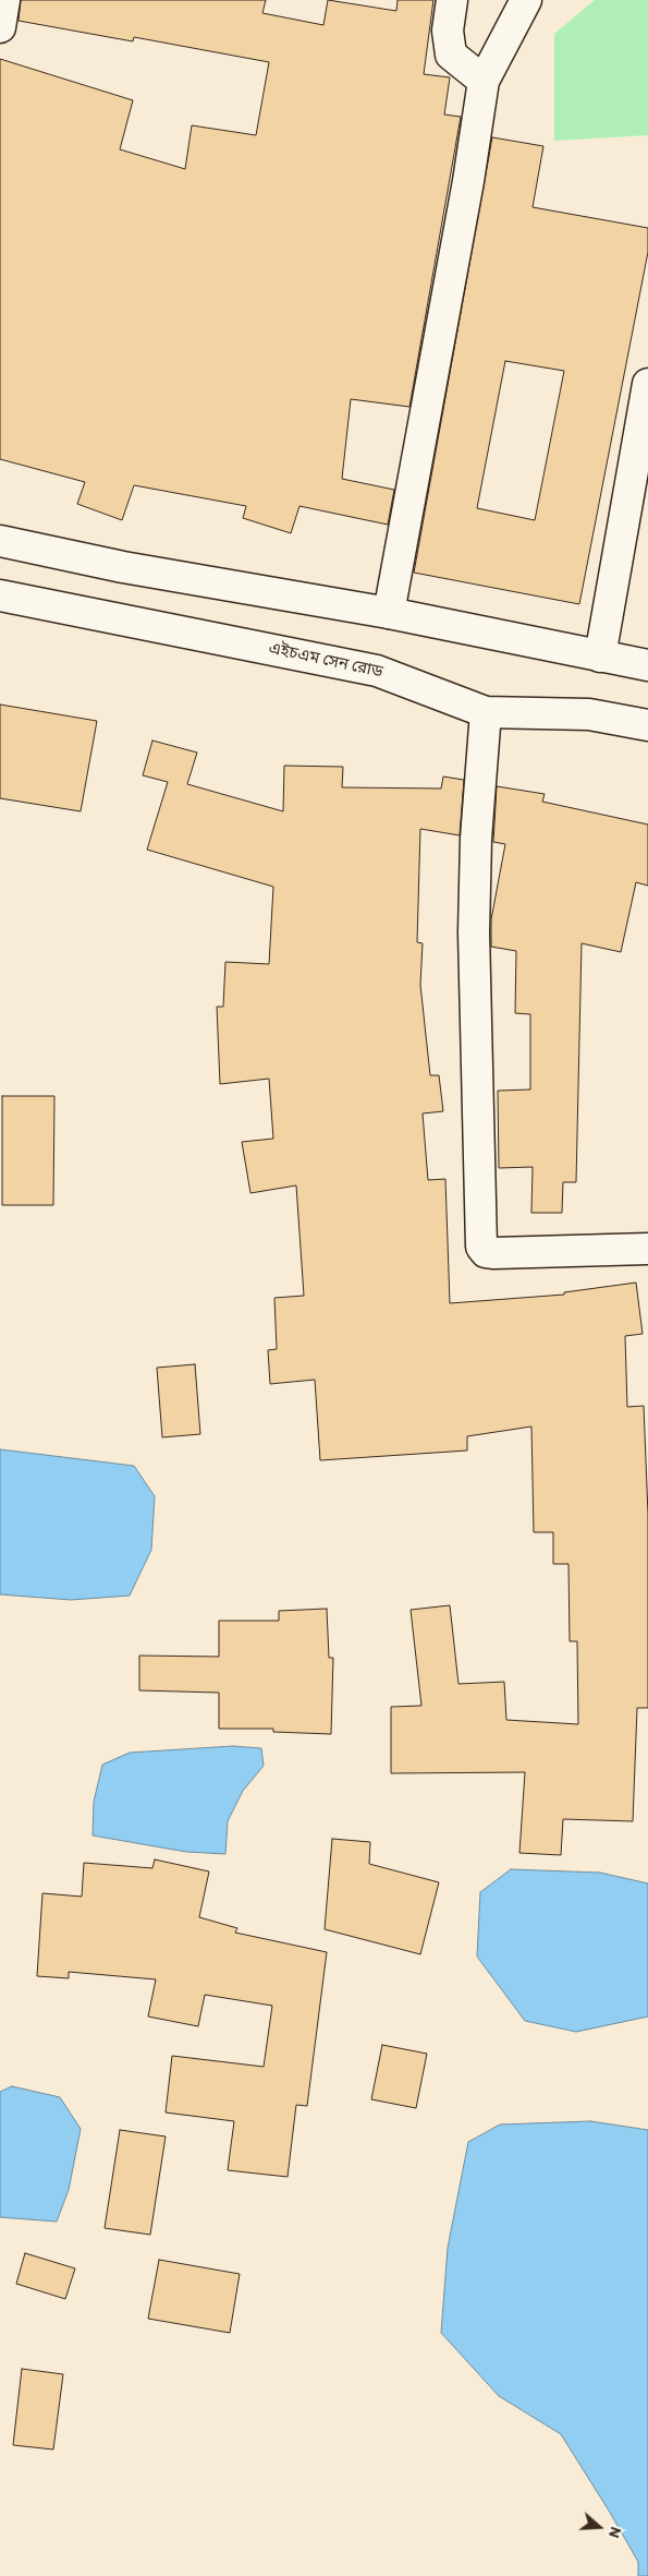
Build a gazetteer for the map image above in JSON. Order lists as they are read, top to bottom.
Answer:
{
  "streets": {
    "street": ["এইচএম সেন রোড"]
  },
  "north": "right"
}
